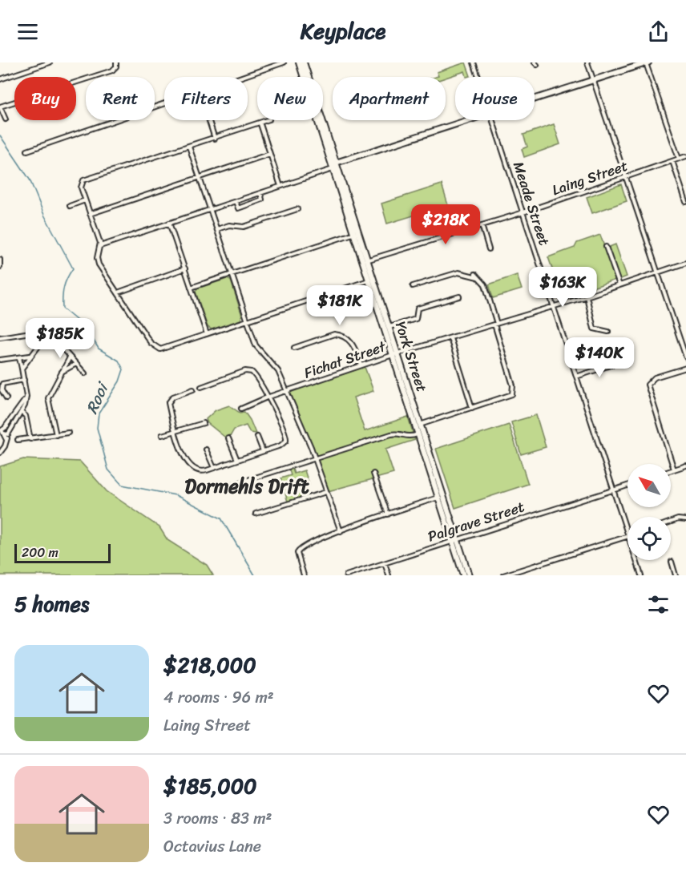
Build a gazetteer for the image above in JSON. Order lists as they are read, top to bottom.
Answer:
{
  "streets": {
    "main road": ["York Street"],
    "street": [
      "Laing Street",
      "Meade Street",
      "Fichat Street",
      "Palgrave Street"
    ]
  },
  "crossings": [
    ["Laing Street", "Meade Street"],
    ["Laing Street", "York Street"],
    ["Meade Street", "Fichat Street"],
    ["Meade Street", "Palgrave Street"],
    ["York Street", "Fichat Street"],
    ["York Street", "Palgrave Street"]
  ],
  "districts": ["Dormehls Drift"],
  "water": ["Rooi"],
  "scale_bar": "200 m",
  "north": "top left",
  "page": {
    "header": "Keyplace",
    "chip": [
      "Buy",
      "Rent",
      "Filters",
      "New",
      "Apartment",
      "House"
    ],
    "price": [
      "$218K",
      "$163K",
      "$181K",
      "$185K",
      "$140K"
    ],
    "scale": "200 m",
    "heading": "5 homes",
    "list": [
      {
        "name": "$218,000",
        "note": "4 rooms · 96 m² · Laing Street"
      },
      {
        "name": "$185,000",
        "note": "3 rooms · 83 m² · Octavius Lane"
      }
    ]
  }
}
